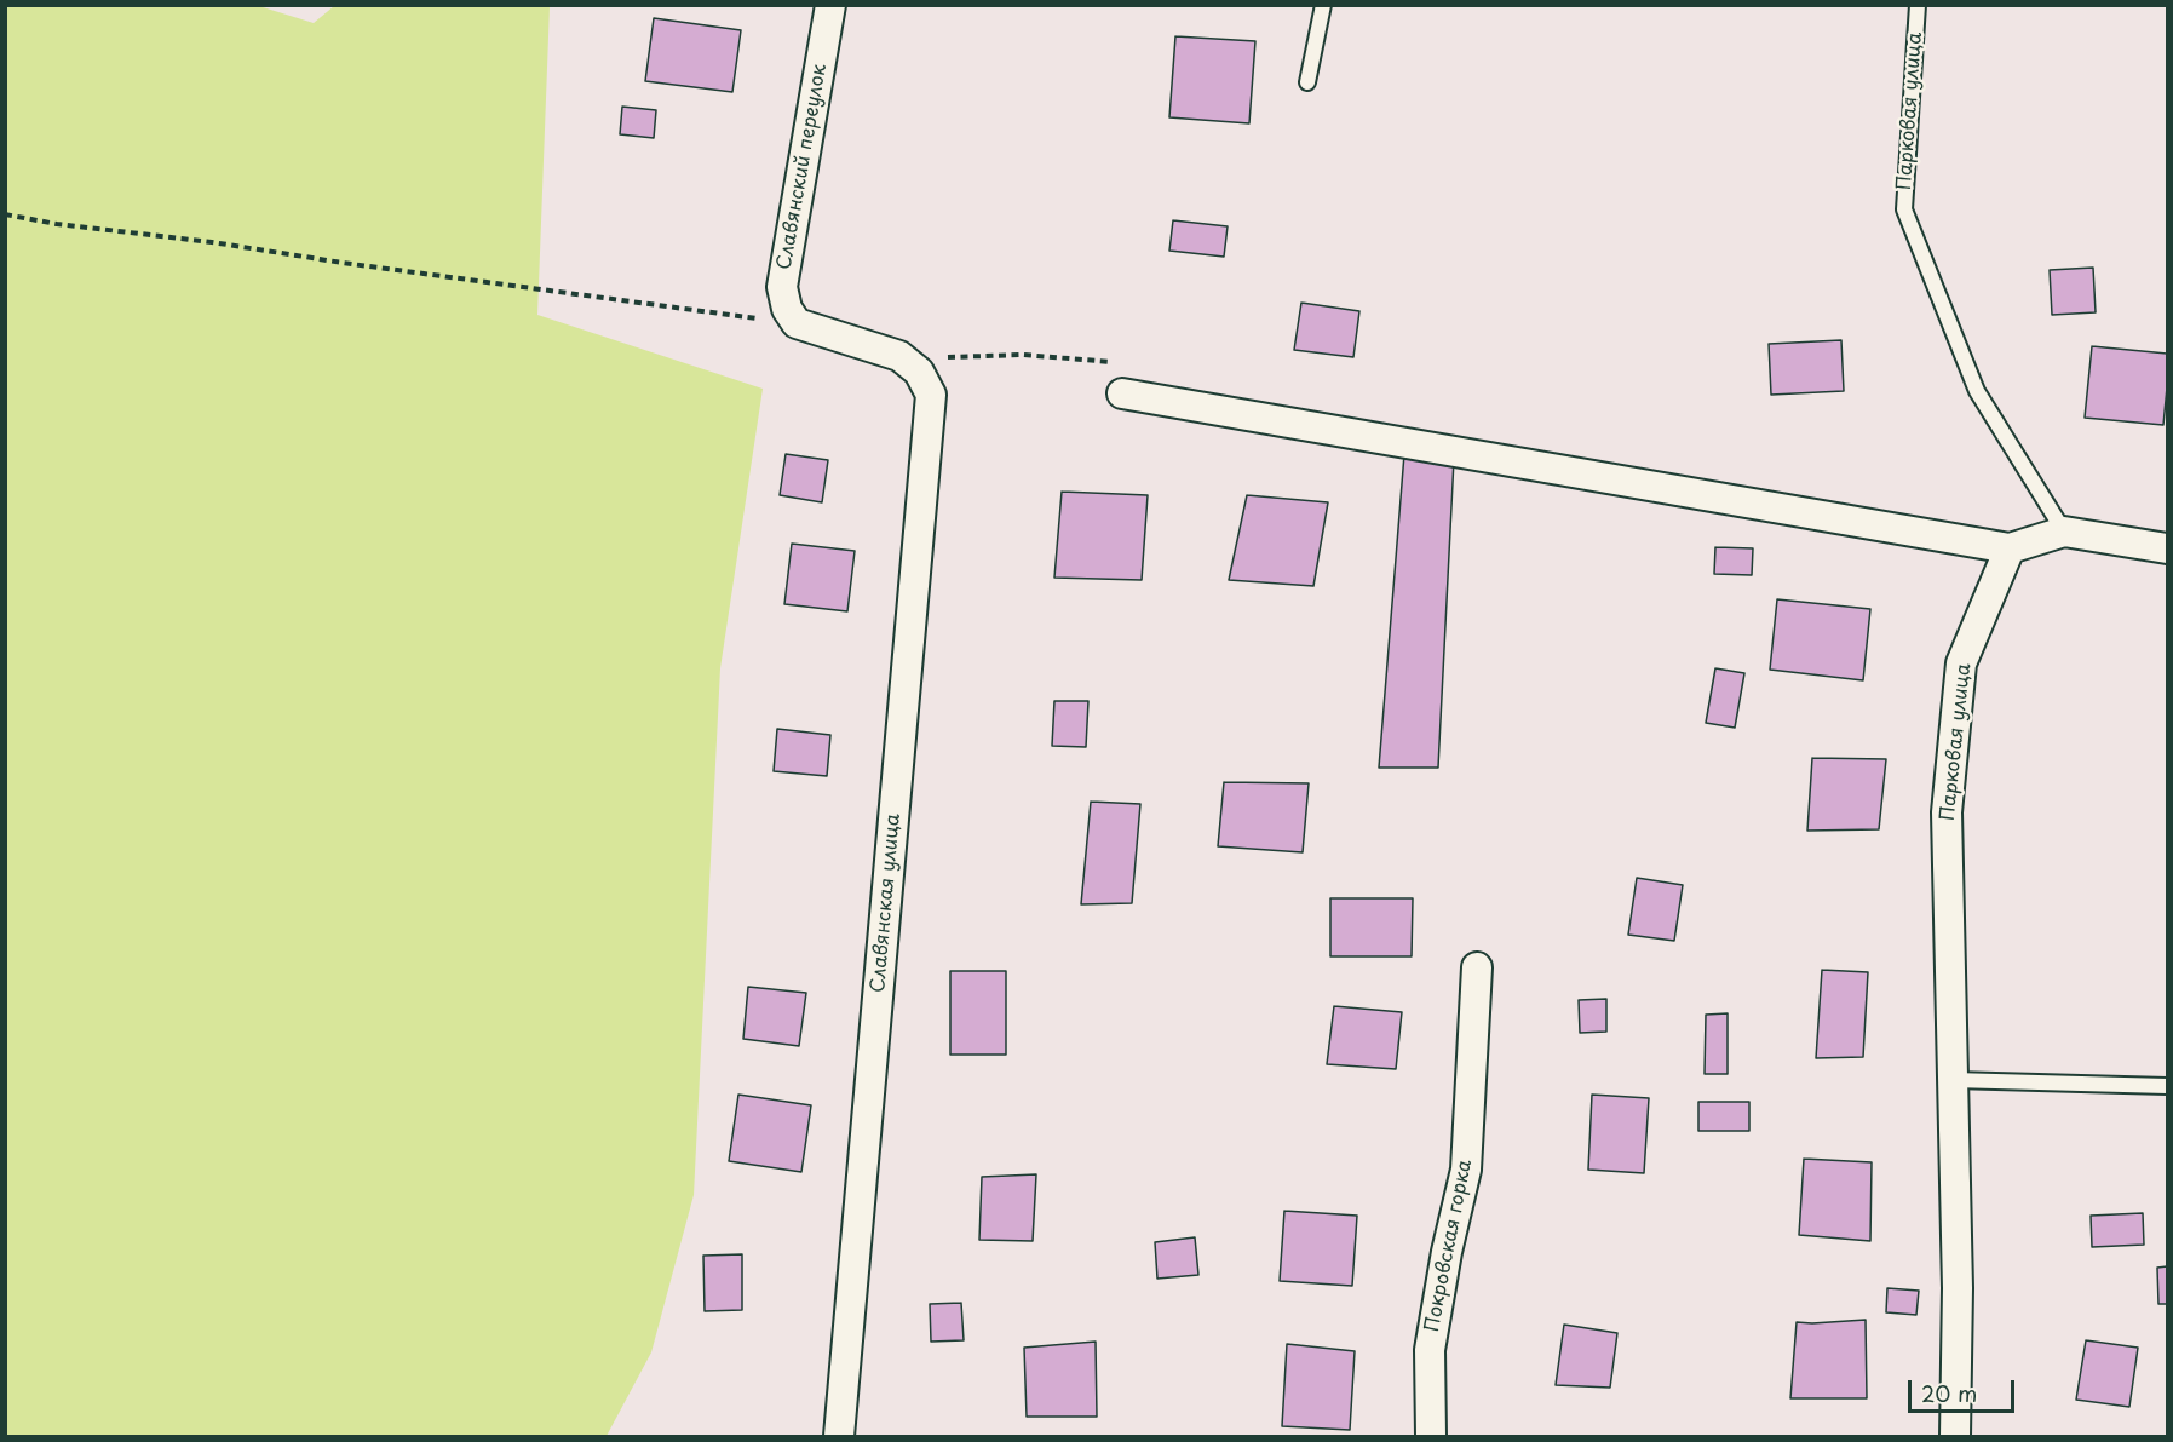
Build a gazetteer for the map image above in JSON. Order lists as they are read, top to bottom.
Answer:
{
  "streets": {
    "street": [
      "Парковая улица",
      "Славянский переулок",
      "Славянская улица",
      "Покровская горка"
    ]
  },
  "scale_bar": "20 m"
}
